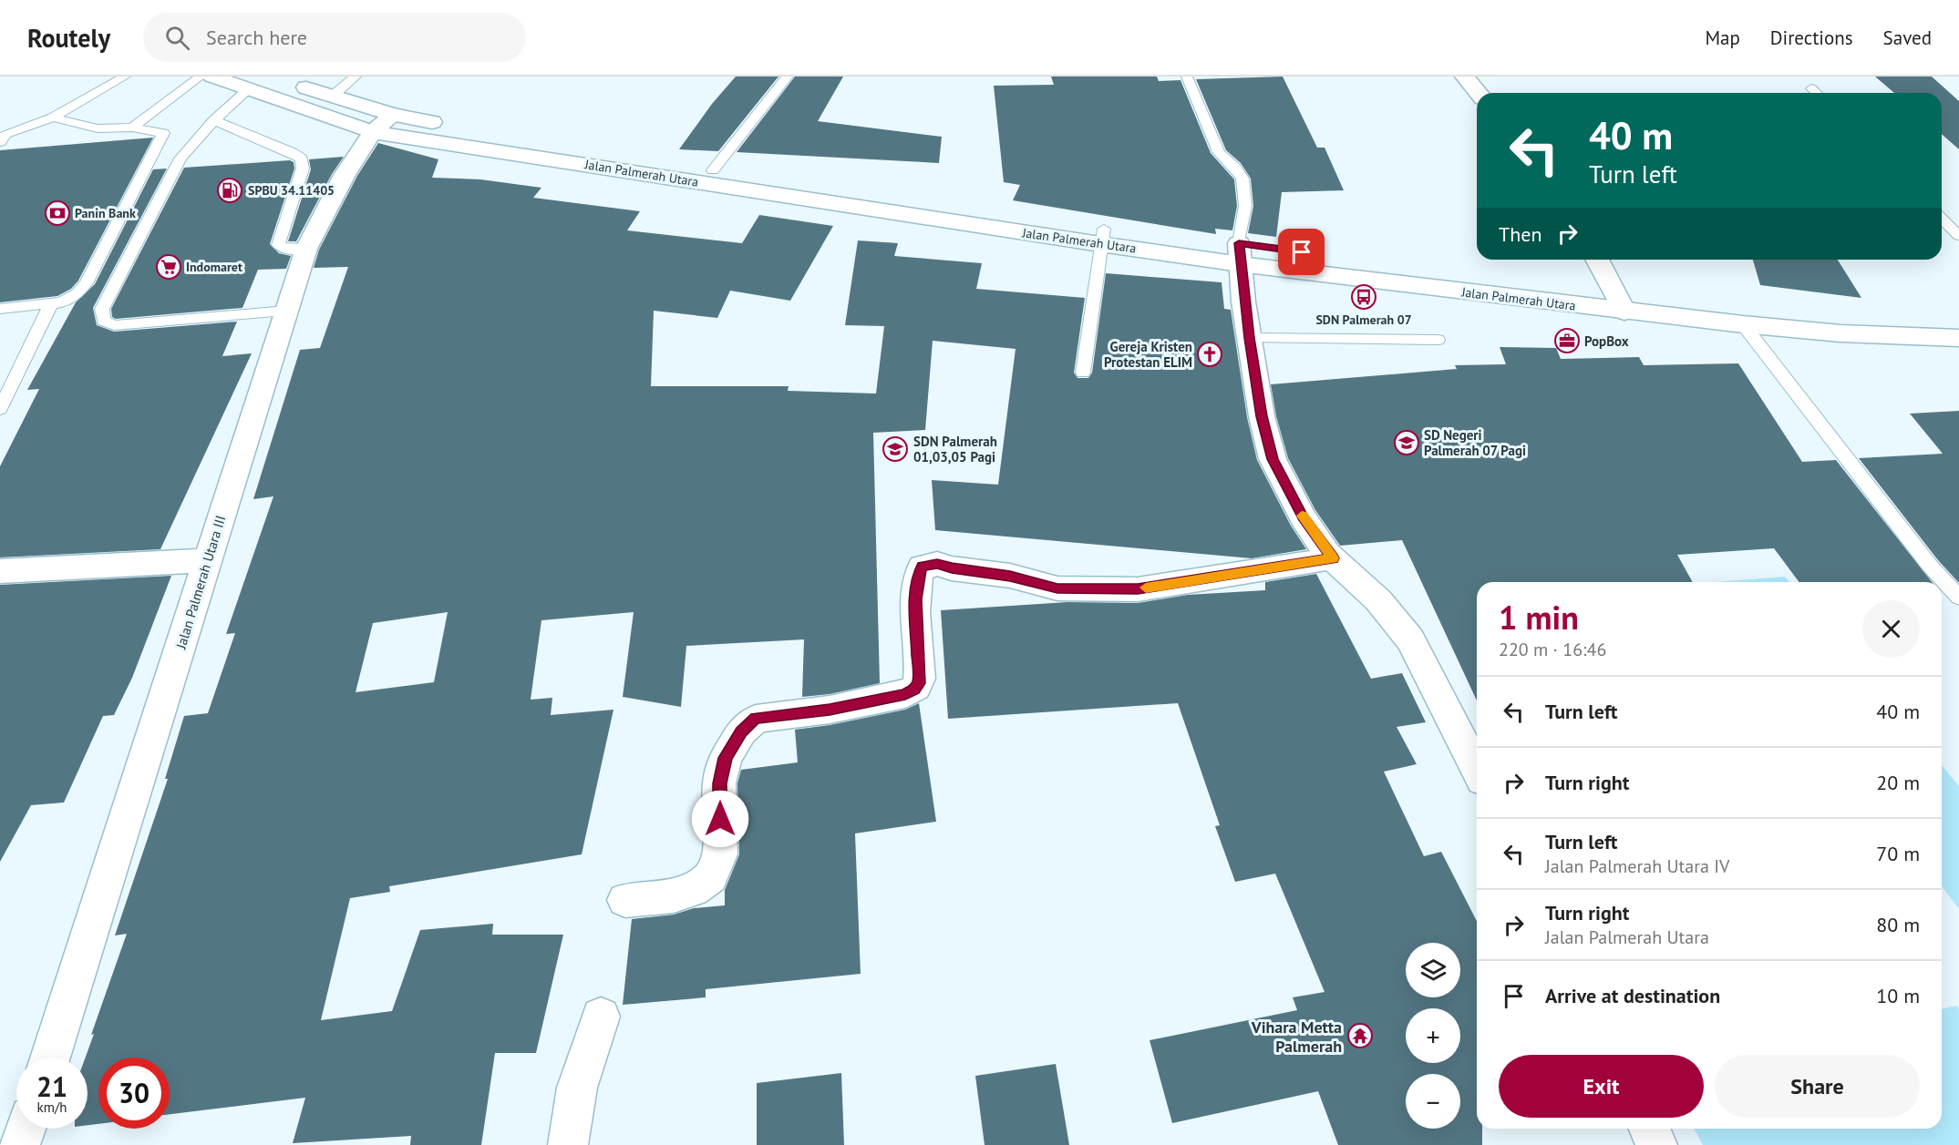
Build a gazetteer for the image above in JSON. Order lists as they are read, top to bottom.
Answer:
{
  "streets": {
    "street": ["Jalan Palmerah Utara", "Jalan Palmerah Utara III"]
  },
  "crossings": [
    ["Jalan Palmerah Utara", "Jalan Palmerah Utara III"]
  ],
  "places": {
    "fuel station": ["SPBU 34.11405"],
    "bank": ["Panin Bank"],
    "supermarket": ["Indomaret"],
    "bus stop": ["SDN Palmerah 07"],
    "office": ["PopBox"],
    "church": ["Gereja Kristen Protestan ELIM"],
    "school or university": ["SD Negeri Palmerah 07 Pagi", "SDN Palmerah 01,03,05 Pagi"],
    "temple": ["Vihara Metta Palmerah"]
  },
  "page": {
    "header": "Routely",
    "search": "Search here",
    "nav": ["Map", "Directions", "Saved"],
    "turn": ["40 m", "Turn left"],
    "then": "Then",
    "heading": ["1 min", "220 m · 16:46"],
    "list": [
      {
        "name": "Turn left",
        "value": "40 m"
      },
      {
        "name": "Turn right",
        "value": "20 m"
      },
      {
        "name": "Turn left",
        "note": "Jalan Palmerah Utara IV",
        "value": "70 m"
      },
      {
        "name": "Turn right",
        "note": "Jalan Palmerah Utara",
        "value": "80 m"
      },
      {
        "name": "Arrive at destination",
        "value": "10 m"
      }
    ],
    "map_buttons": ["+", "−"],
    "buttons": ["Exit", "Share"],
    "speed": "21 km/h",
    "limit": "30"
  }
}
